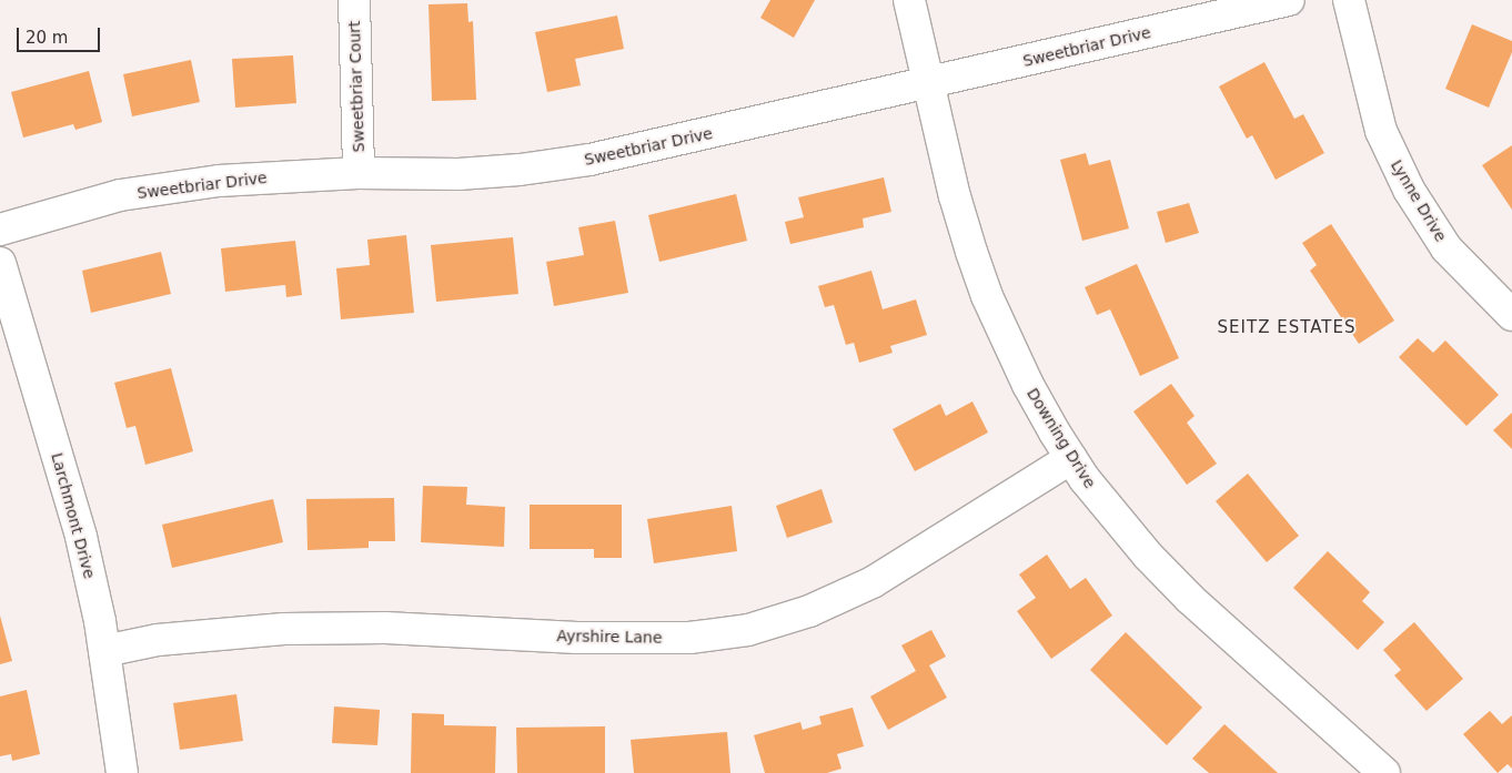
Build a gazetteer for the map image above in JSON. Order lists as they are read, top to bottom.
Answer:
{
  "streets": {
    "street": [
      "Sweetbriar Drive",
      "Sweetbriar Court",
      "Lynne Drive",
      "Downing Drive",
      "Larchmont Drive",
      "Ayrshire Lane"
    ]
  },
  "crossings": [
    ["Sweetbriar Drive", "Sweetbriar Court"],
    ["Sweetbriar Drive", "Downing Drive"],
    ["Downing Drive", "Ayrshire Lane"],
    ["Larchmont Drive", "Ayrshire Lane"]
  ],
  "districts": ["SEITZ ESTATES"],
  "scale_bar": "20 m"
}
